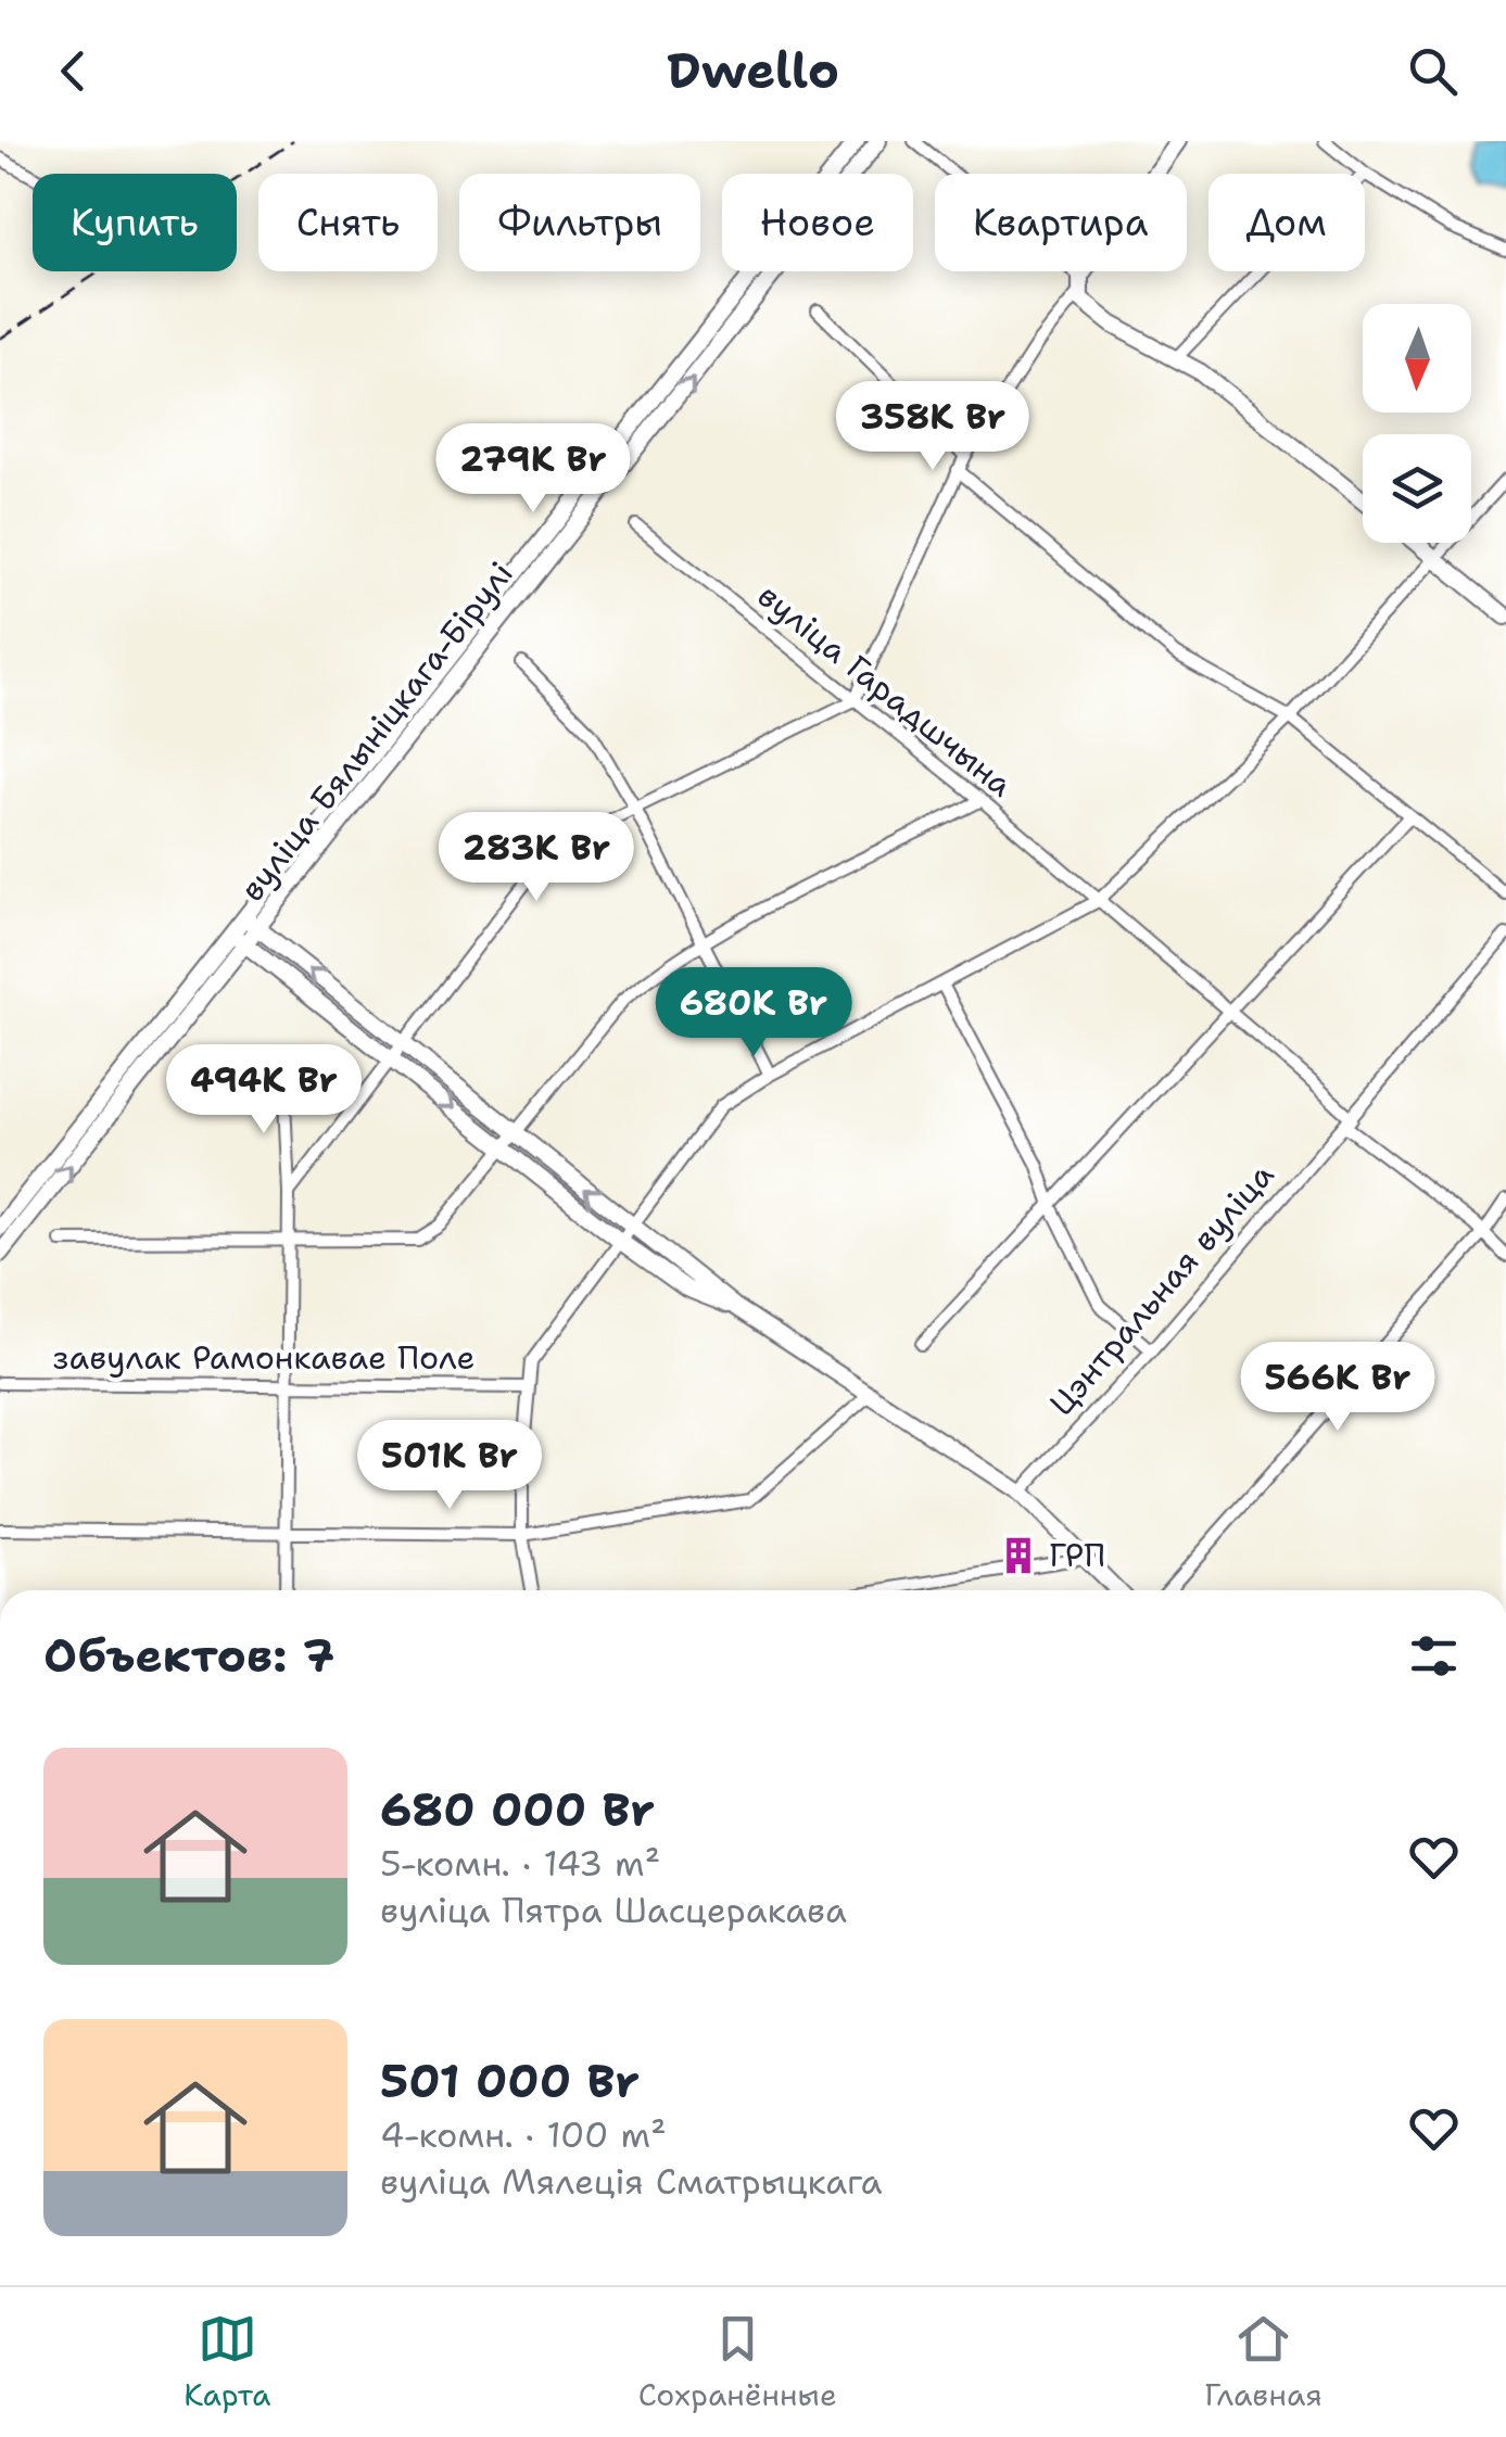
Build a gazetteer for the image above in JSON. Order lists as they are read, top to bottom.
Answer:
{
  "streets": {
    "main road": ["вуліца Бялыніцкага-Бірулі"],
    "street": ["вуліца Гарадшчына", "Цэнтральная вуліца", "завулак Рамонкавае Поле"]
  },
  "places": {
    "building": ["ГРП"]
  },
  "north": "bottom",
  "page": {
    "header": "Dwello",
    "chip": [
      "Купить",
      "Снять",
      "Фильтры",
      "Новое",
      "Квартира",
      "Дом"
    ],
    "price": [
      "358K Br",
      "279K Br",
      "283K Br",
      "680K Br",
      "494K Br",
      "566K Br",
      "501K Br"
    ],
    "heading": "Объектов: 7",
    "list": [
      {
        "name": "680 000 Br",
        "note": "5-комн. · 143 m² · вуліца Пятра Шасцеракава"
      },
      {
        "name": "501 000 Br",
        "note": "4-комн. · 100 m² · вуліца Мялеція Сматрыцкага"
      }
    ],
    "tabs": ["Карта", "Сохранённые", "Главная"]
  }
}
